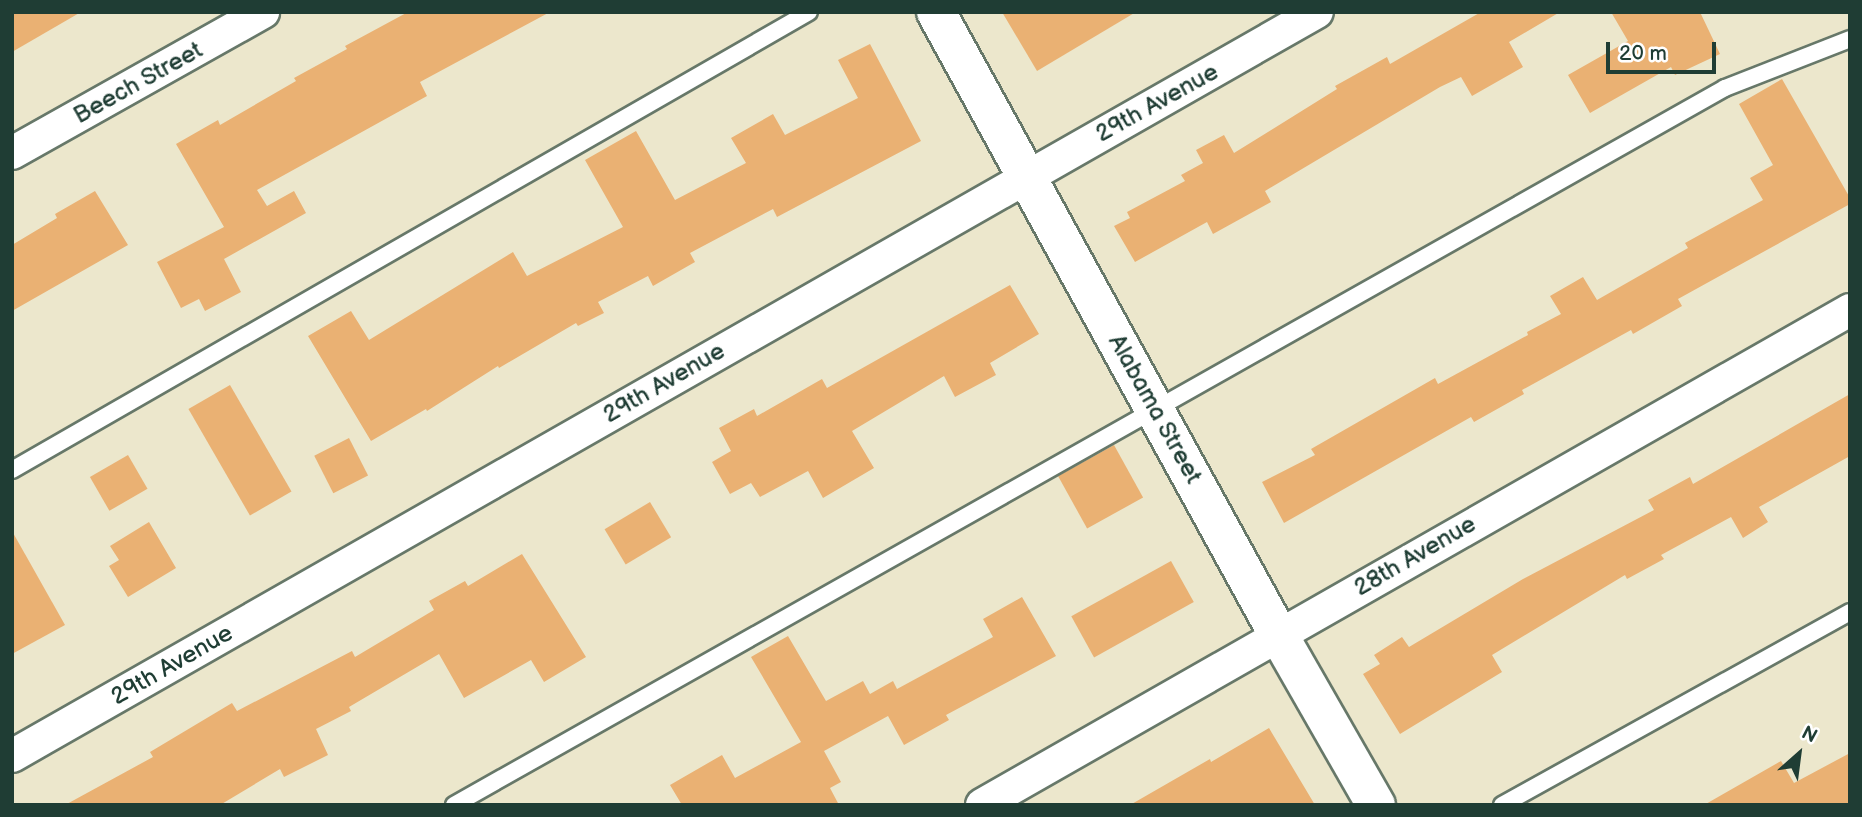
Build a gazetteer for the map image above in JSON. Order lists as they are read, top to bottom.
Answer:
{
  "streets": {
    "street": [
      "Beech Street",
      "29th Avenue",
      "Alabama Street",
      "28th Avenue"
    ]
  },
  "crossings": [
    ["29th Avenue", "Alabama Street"],
    ["Alabama Street", "28th Avenue"]
  ],
  "scale_bar": "20 m",
  "north": "top right"
}
